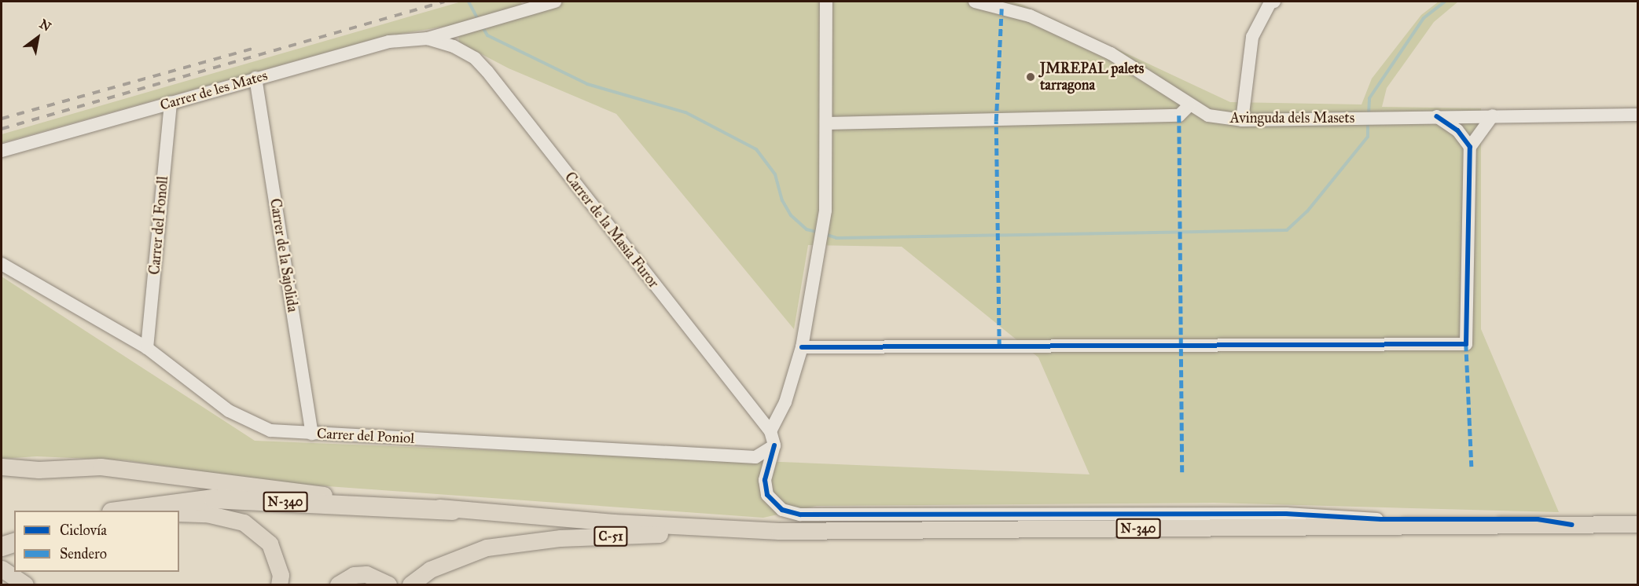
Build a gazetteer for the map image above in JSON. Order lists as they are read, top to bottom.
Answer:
{
  "streets": {
    "highway": ["N-340"],
    "main road": ["C-51"],
    "street": [
      "Carrer de les Mates",
      "Avinguda dels Masets",
      "Carrer del Fonoll",
      "Carrer de la Masia Furor",
      "Carrer de la Sajolida",
      "Carrer del Poniol"
    ]
  },
  "crossings": [
    ["Carrer de les Mates", "Carrer del Fonoll"],
    ["Carrer de les Mates", "Carrer de la Masia Furor"],
    ["Carrer de les Mates", "Carrer de la Sajolida"],
    ["Carrer del Fonoll", "Carrer del Poniol"],
    ["Carrer de la Masia Furor", "Carrer del Poniol"],
    ["Carrer de la Sajolida", "Carrer del Poniol"],
    ["N-340", "C-51"]
  ],
  "places": ["JMREPAL palets tarragona"],
  "legend": ["Ciclovía", "Sendero"],
  "north": "top right"
}
